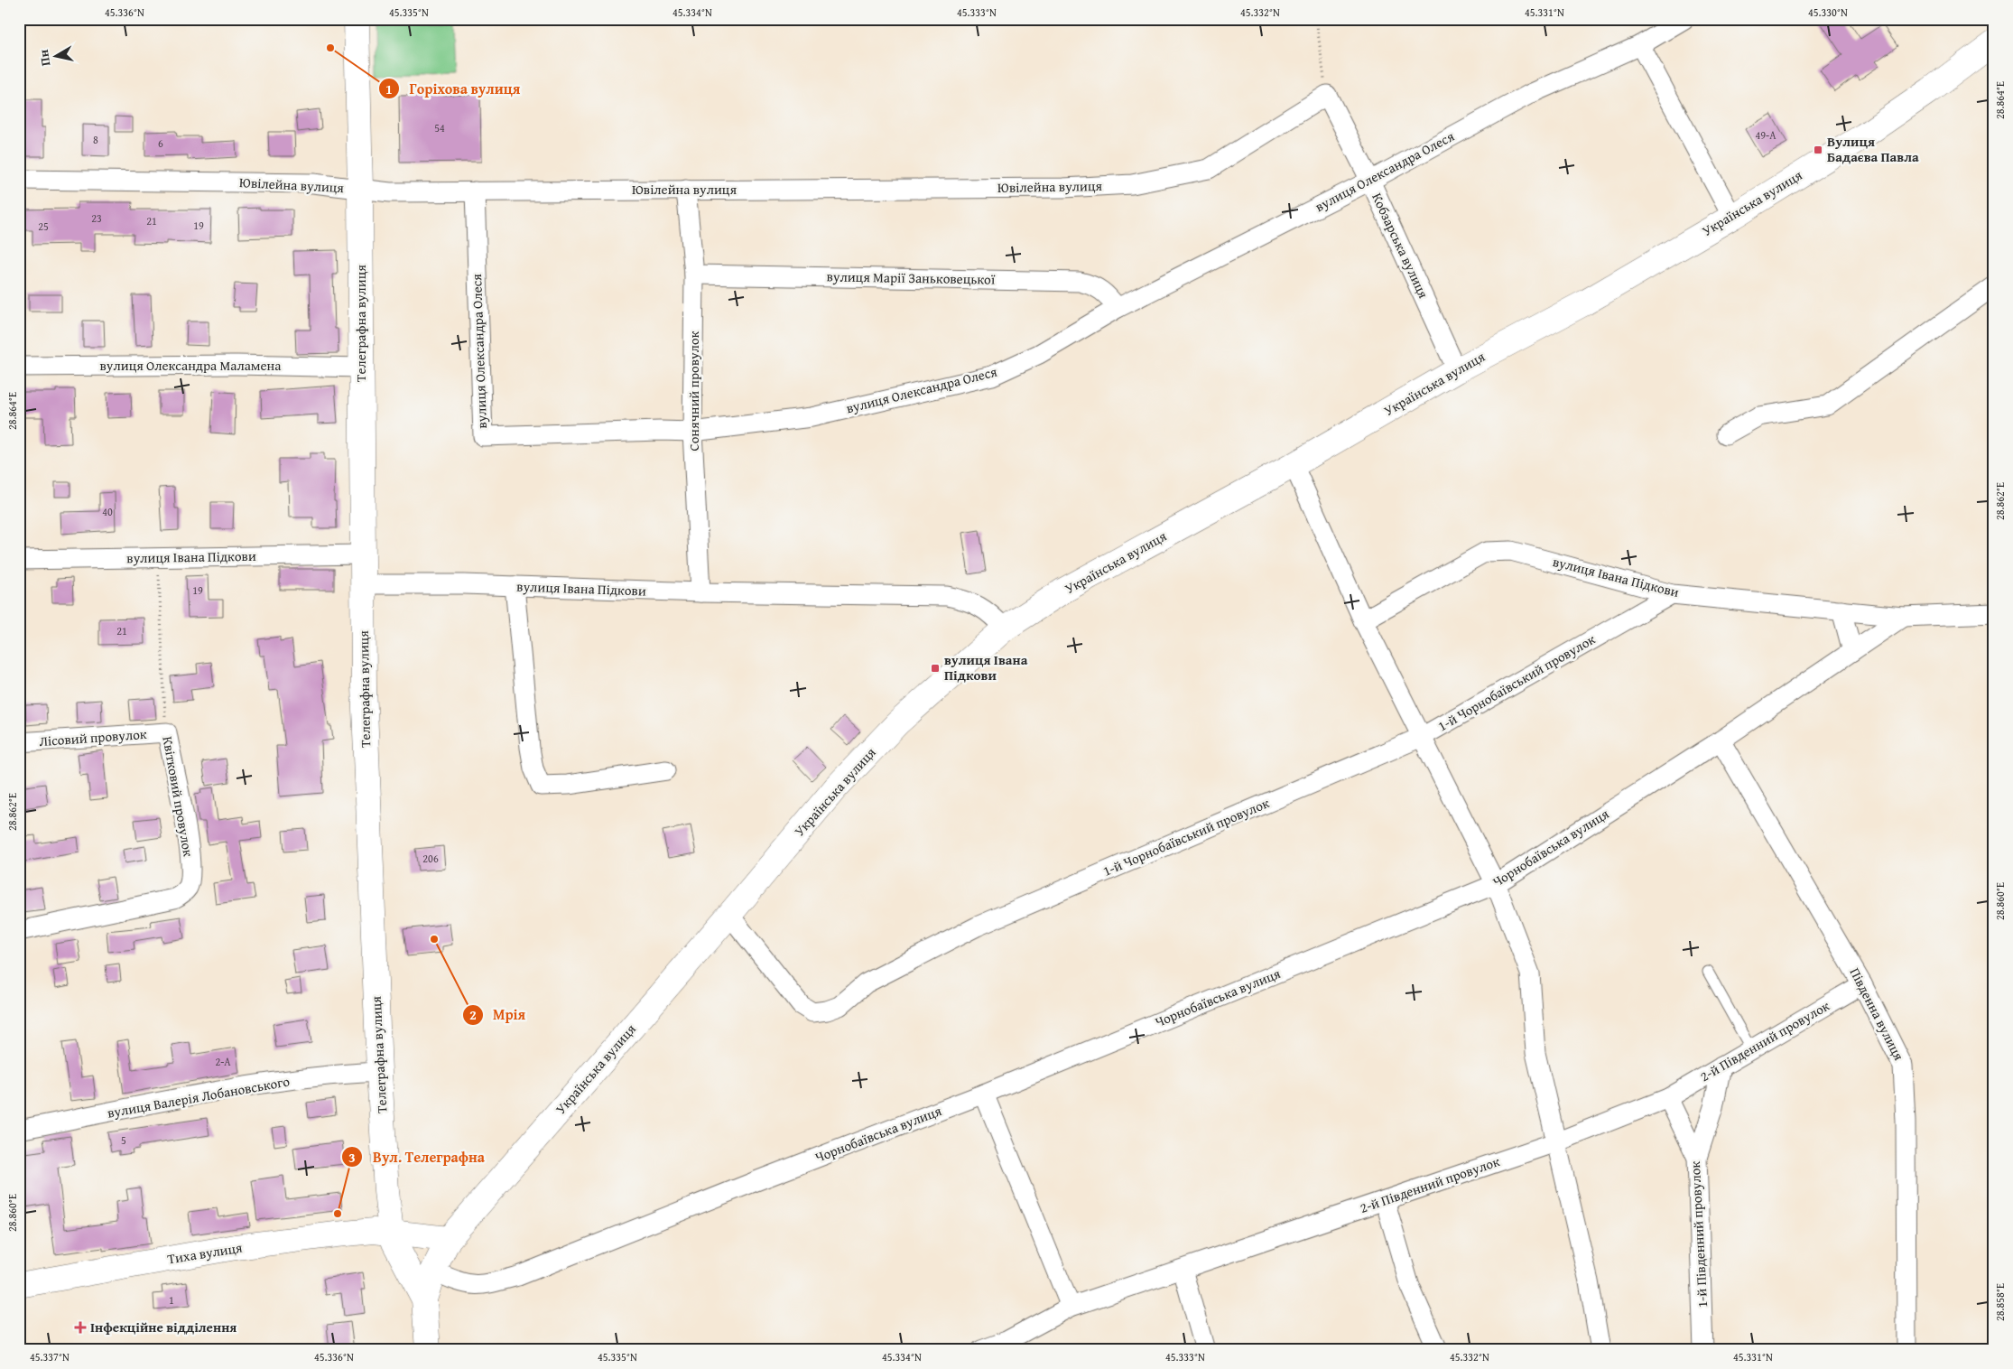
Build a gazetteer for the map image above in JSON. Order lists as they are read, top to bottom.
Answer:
{
  "streets": {
    "street": [
      "вулиця Олександра Олеся",
      "Ювілейна вулиця",
      "Українська вулиця",
      "Кобзарська вулиця",
      "вулиця Марії Заньковецької",
      "Телеграфна вулиця",
      "вулиця Олександра Маламена",
      "Сонячний провулок",
      "вулиця Івана Підкови",
      "1-й Чорнобаївський провулок",
      "Лісовий провулок",
      "Квітковий провулок",
      "Чорнобаївська вулиця",
      "Південна вулиця",
      "2-й Південний провулок",
      "вулиця Валерія Лобановського",
      "1-й Південний провулок",
      "Тиха вулиця"
    ]
  },
  "crossings": [
    ["вулиця Олександра Олеся", "Ювілейна вулиця"],
    ["вулиця Олександра Олеся", "Кобзарська вулиця"],
    ["вулиця Олександра Олеся", "вулиця Марії Заньковецької"],
    ["вулиця Олександра Олеся", "Сонячний провулок"],
    ["Ювілейна вулиця", "Кобзарська вулиця"],
    ["Ювілейна вулиця", "Телеграфна вулиця"],
    ["Ювілейна вулиця", "Сонячний провулок"],
    ["Українська вулиця", "Кобзарська вулиця"],
    ["Українська вулиця", "Телеграфна вулиця"],
    ["Українська вулиця", "вулиця Івана Підкови"],
    ["Українська вулиця", "1-й Чорнобаївський провулок"],
    ["Українська вулиця", "Чорнобаївська вулиця"],
    ["Українська вулиця", "Тиха вулиця"],
    ["вулиця Марії Заньковецької", "Сонячний провулок"],
    ["Телеграфна вулиця", "вулиця Олександра Маламена"],
    ["Телеграфна вулиця", "вулиця Івана Підкови"],
    ["Телеграфна вулиця", "вулиця Валерія Лобановського"],
    ["Телеграфна вулиця", "Тиха вулиця"],
    ["Сонячний провулок", "вулиця Івана Підкови"],
    ["вулиця Івана Підкови", "1-й Чорнобаївський провулок"],
    ["вулиця Івана Підкови", "Квітковий провулок"],
    ["вулиця Івана Підкови", "Чорнобаївська вулиця"],
    ["Лісовий провулок", "Квітковий провулок"],
    ["Чорнобаївська вулиця", "Південна вулиця"],
    ["Південна вулиця", "2-й Південний провулок"],
    ["2-й Південний провулок", "1-й Південний провулок"]
  ],
  "places": {
    "other": ["Горіхова вулиця", "Мрія", "Вул. Телеграфна"],
    "transit": ["Вулиця Бадаєва Павла", "вулиця Івана Підкови"],
    "health": ["Інфекційне відділення"]
  },
  "house_numbers": [
    "54",
    "49-А",
    "8",
    "6",
    "23",
    "21",
    "19",
    "25",
    "40",
    "19",
    "21",
    "206",
    "2-А",
    "5",
    "1"
  ],
  "north": "left",
  "coordinates": [
    "45.336°N",
    "45.335°N",
    "45.334°N",
    "45.333°N",
    "45.332°N",
    "45.331°N",
    "45.330°N",
    "28.864°E",
    "28.862°E",
    "28.860°E",
    "28.858°E",
    "45.337°N"
  ]
}
